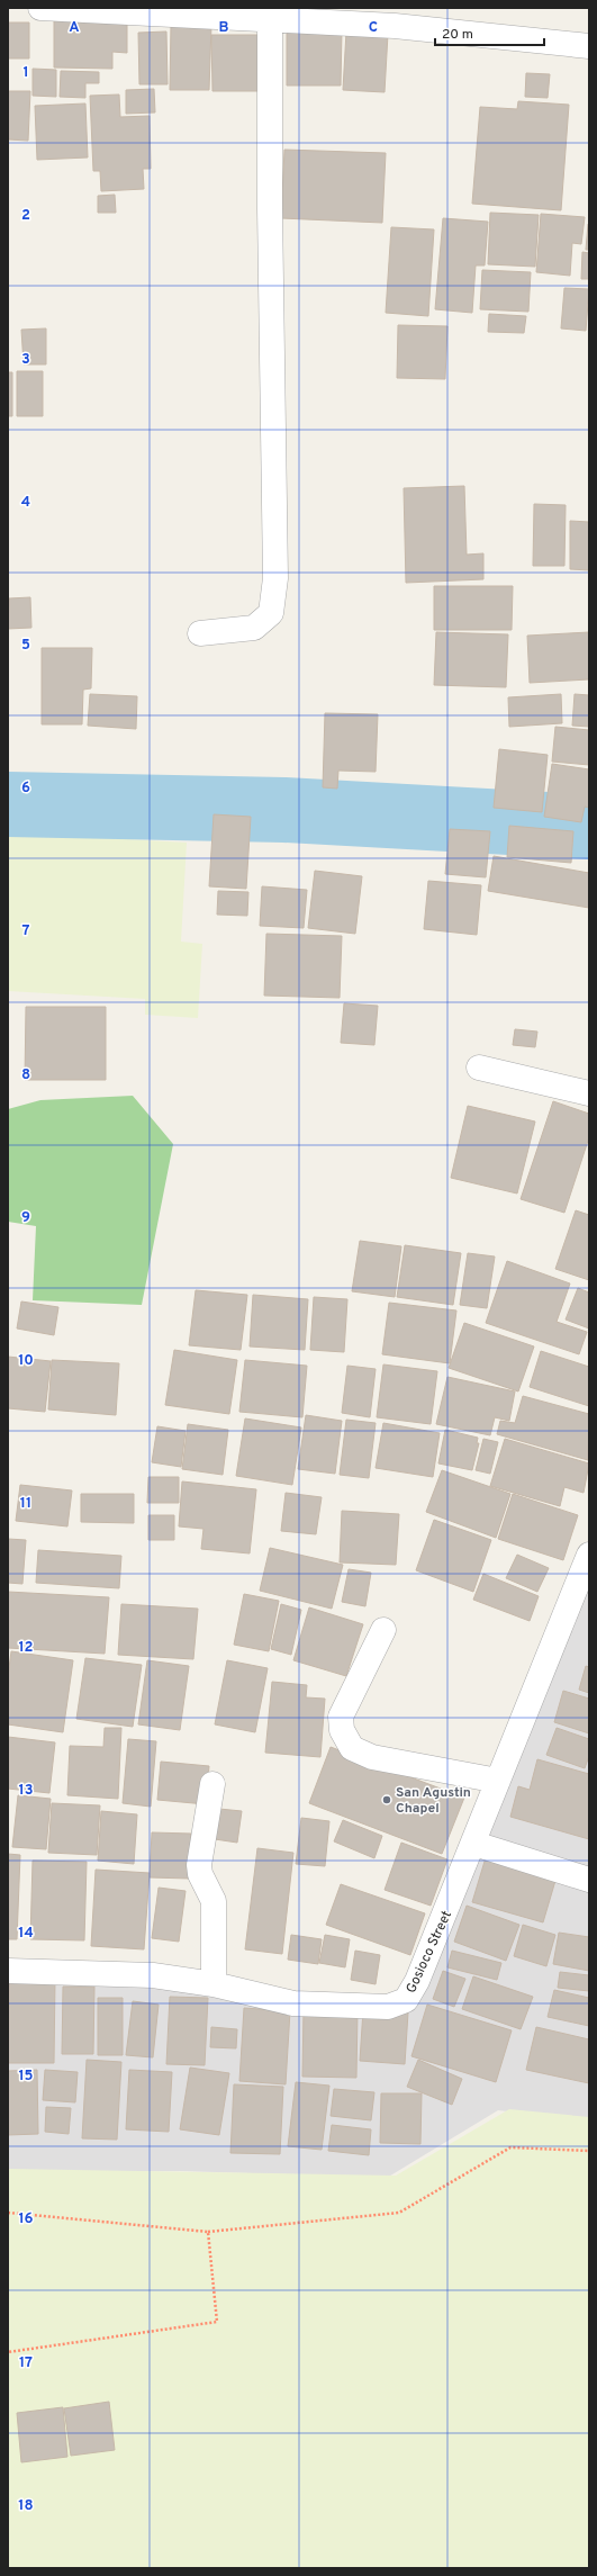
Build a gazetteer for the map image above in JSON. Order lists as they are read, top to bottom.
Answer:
{
  "streets": {
    "street": ["Gosioco Street"]
  },
  "places": ["San Agustin Chapel"],
  "scale_bar": "20 m",
  "grid": {
    "columns": ["A", "B", "C"],
    "rows": [
      "1",
      "2",
      "3",
      "4",
      "5",
      "6",
      "7",
      "8",
      "9",
      "10",
      "11",
      "12",
      "13",
      "14",
      "15",
      "16",
      "17",
      "18"
    ]
  }
}
